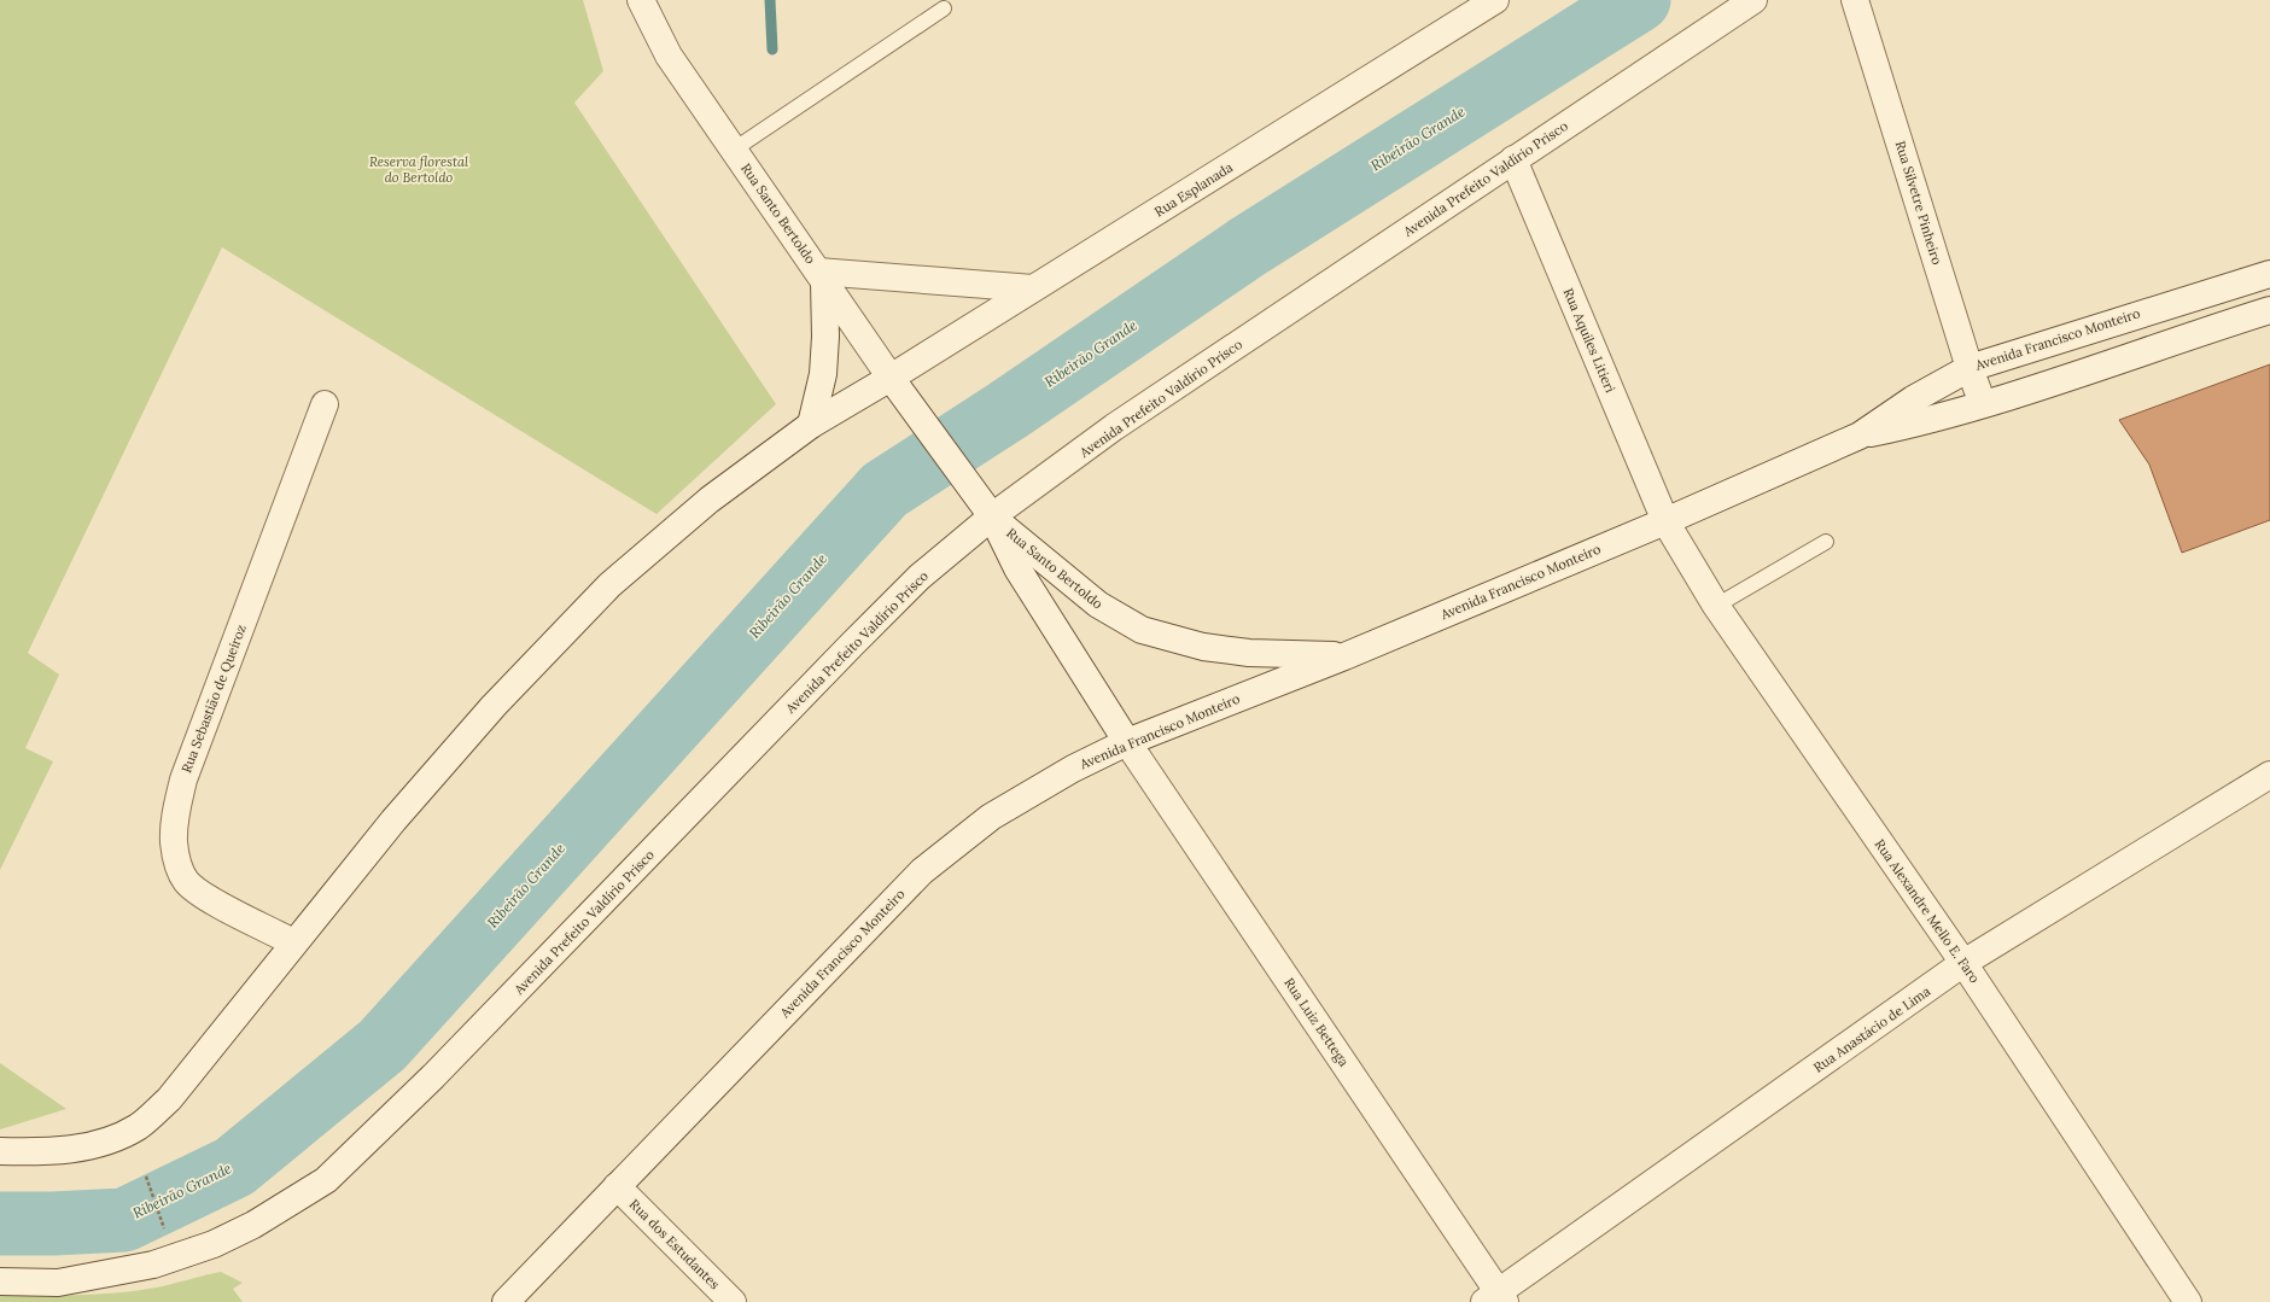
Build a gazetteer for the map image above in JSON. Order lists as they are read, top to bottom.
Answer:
{
  "streets": {
    "street": [
      "Avenida Prefeito Valdírio Prisco",
      "Rua Esplanada",
      "Rua Silvetre Pinheiro",
      "Rua Santo Bertoldo",
      "Avenida Francisco Monteiro",
      "Rua Aquiles Litieri",
      "Rua Sebastião de Queiroz",
      "Rua Alexandre Mello E. Faro",
      "Rua Luiz Bettega",
      "Rua Anastácio de Lima",
      "Rua dos Estudantes"
    ]
  },
  "crossings": [
    ["Avenida Prefeito Valdírio Prisco", "Rua Santo Bertoldo"],
    ["Avenida Prefeito Valdírio Prisco", "Rua Aquiles Litieri"],
    ["Rua Esplanada", "Rua Santo Bertoldo"],
    ["Rua Silvetre Pinheiro", "Avenida Francisco Monteiro"],
    ["Rua Santo Bertoldo", "Avenida Francisco Monteiro"],
    ["Rua Santo Bertoldo", "Rua Luiz Bettega"],
    ["Avenida Francisco Monteiro", "Rua Aquiles Litieri"],
    ["Avenida Francisco Monteiro", "Rua Alexandre Mello E. Faro"],
    ["Avenida Francisco Monteiro", "Rua Luiz Bettega"],
    ["Avenida Francisco Monteiro", "Rua dos Estudantes"],
    ["Rua Aquiles Litieri", "Rua Alexandre Mello E. Faro"],
    ["Rua Alexandre Mello E. Faro", "Rua Anastácio de Lima"],
    ["Rua Luiz Bettega", "Rua Anastácio de Lima"]
  ],
  "water": ["Ribeirão Grande"],
  "parks": ["Reserva florestal do Bertoldo"]
}
